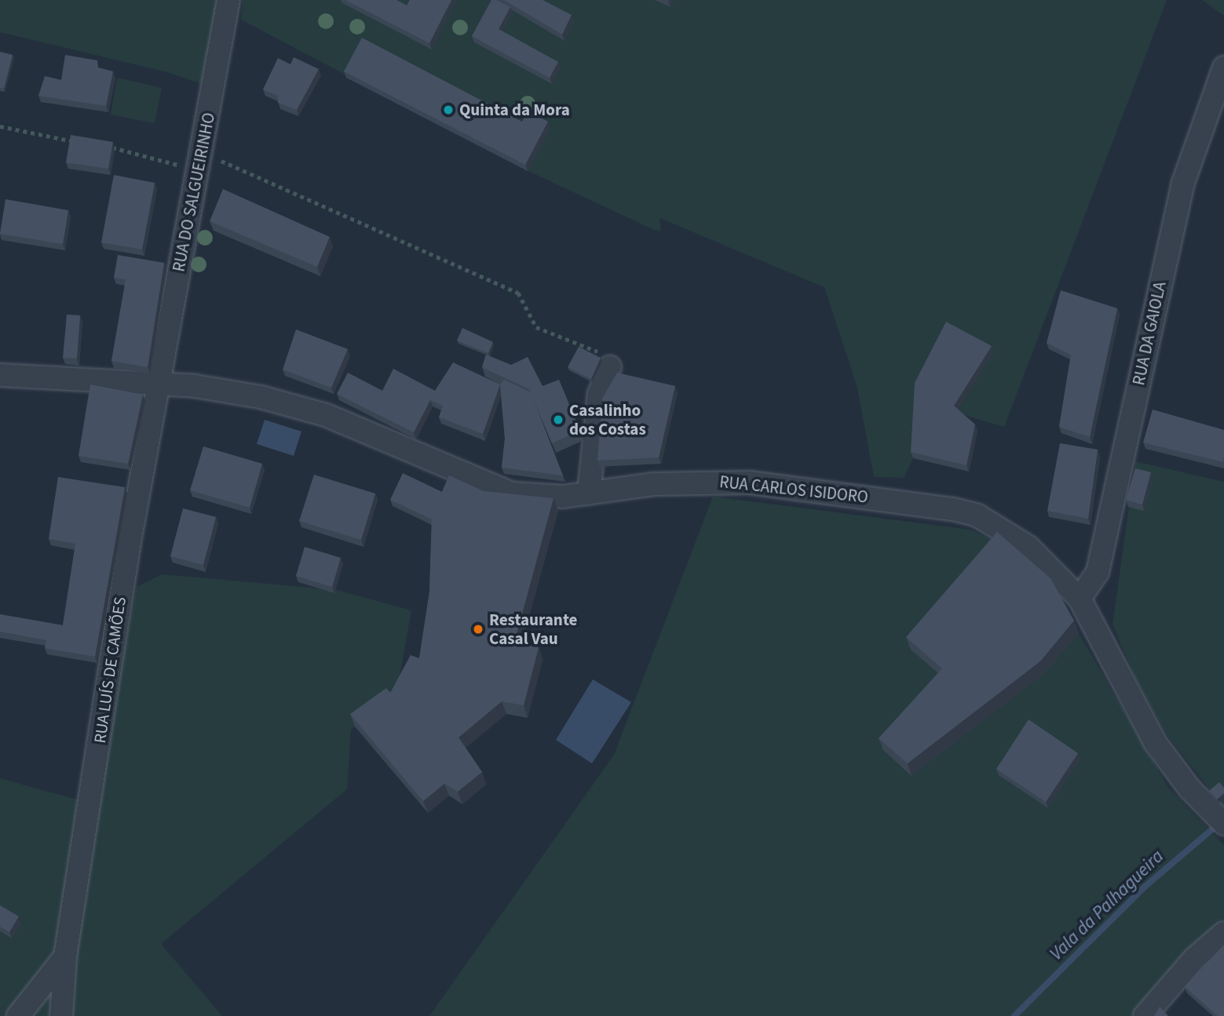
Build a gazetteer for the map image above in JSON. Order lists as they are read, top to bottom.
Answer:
{
  "streets": {
    "street": [
      "RUA DO SALGUEIRINHO",
      "RUA DA GAIOLA",
      "RUA CARLOS ISIDORO",
      "RUA LUÍS DE CAMÕES"
    ]
  },
  "crossings": [
    ["RUA DO SALGUEIRINHO", "RUA CARLOS ISIDORO"],
    ["RUA DO SALGUEIRINHO", "RUA LUÍS DE CAMÕES"],
    ["RUA DA GAIOLA", "RUA CARLOS ISIDORO"],
    ["RUA CARLOS ISIDORO", "RUA LUÍS DE CAMÕES"]
  ],
  "water": ["Vala da Palhagueira"],
  "places": ["Quinta da Mora", "Casalinho dos Costas", "Restaurante Casal Vau"]
}
